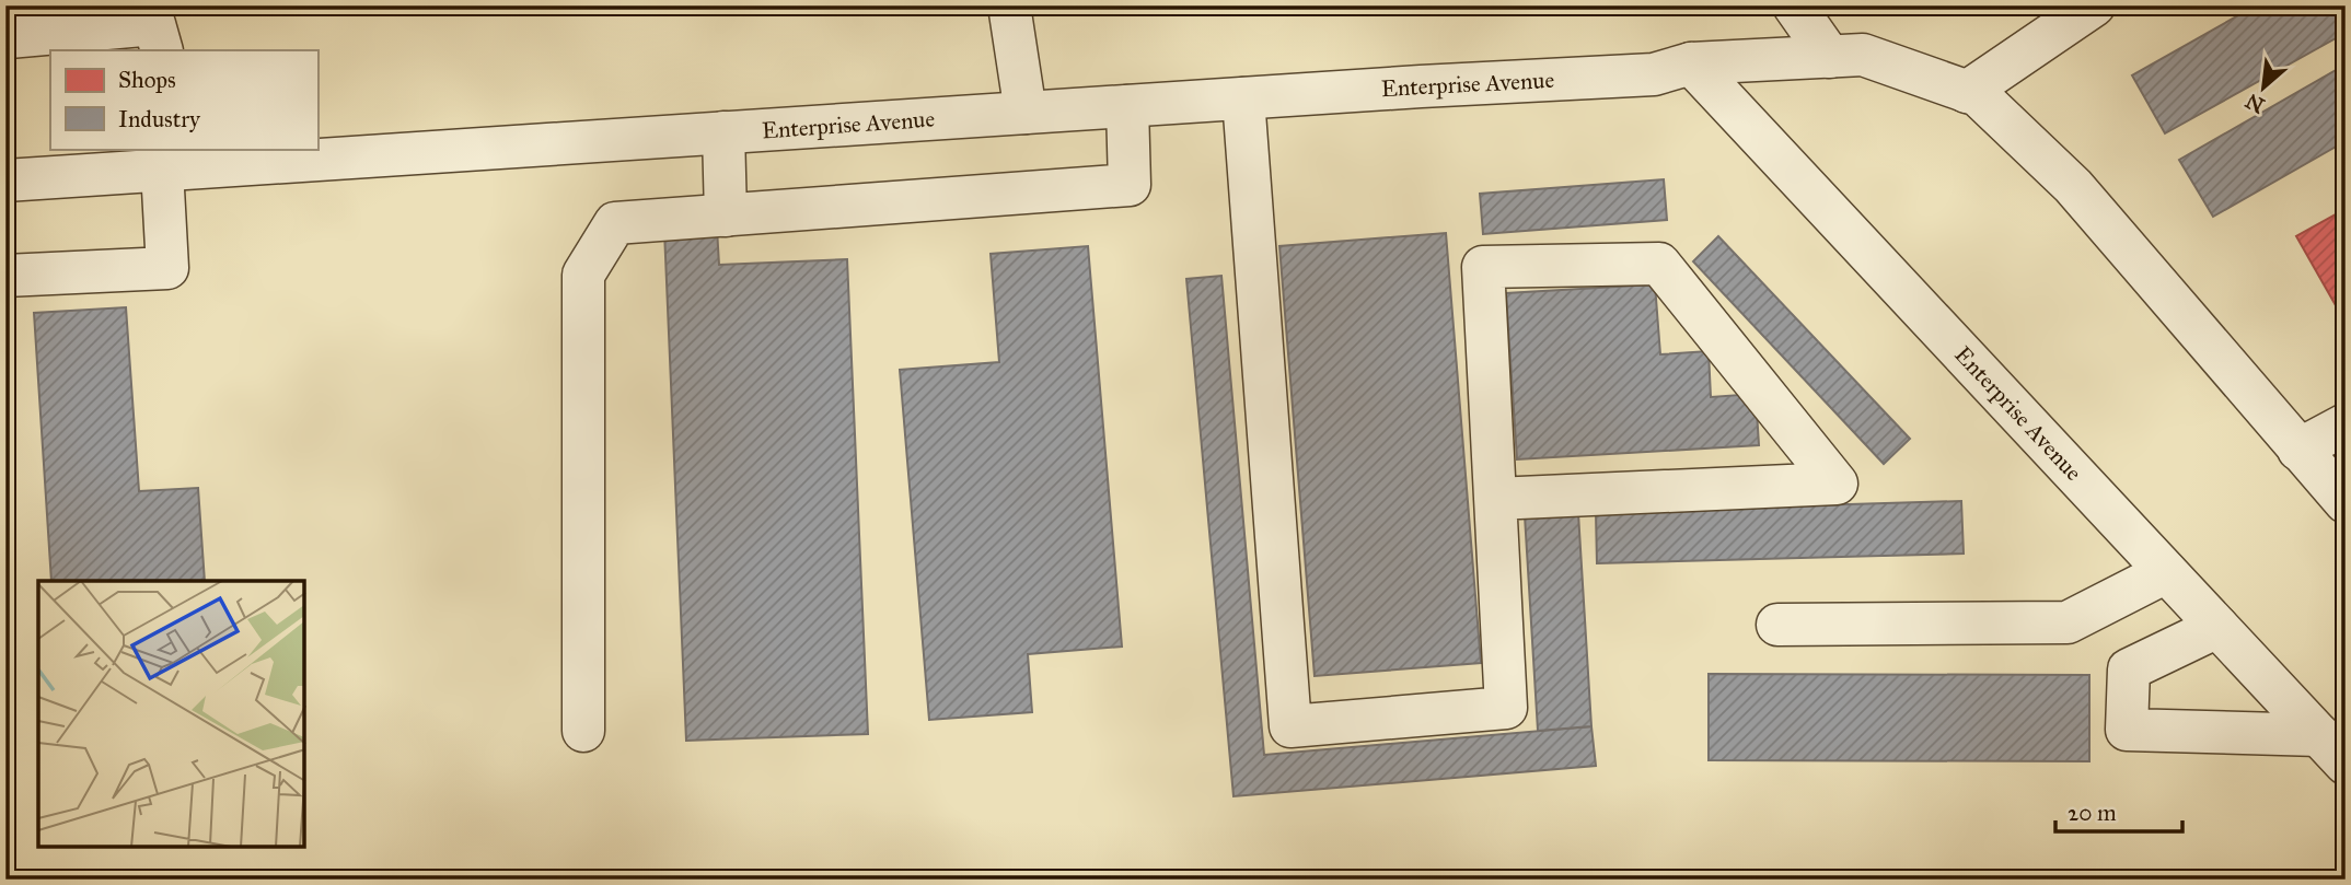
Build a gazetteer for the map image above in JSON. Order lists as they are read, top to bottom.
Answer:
{
  "streets": {
    "street": ["Enterprise Avenue"]
  },
  "legend": ["Shops", "Industry"],
  "scale_bar": "20 m",
  "north": "bottom left"
}
